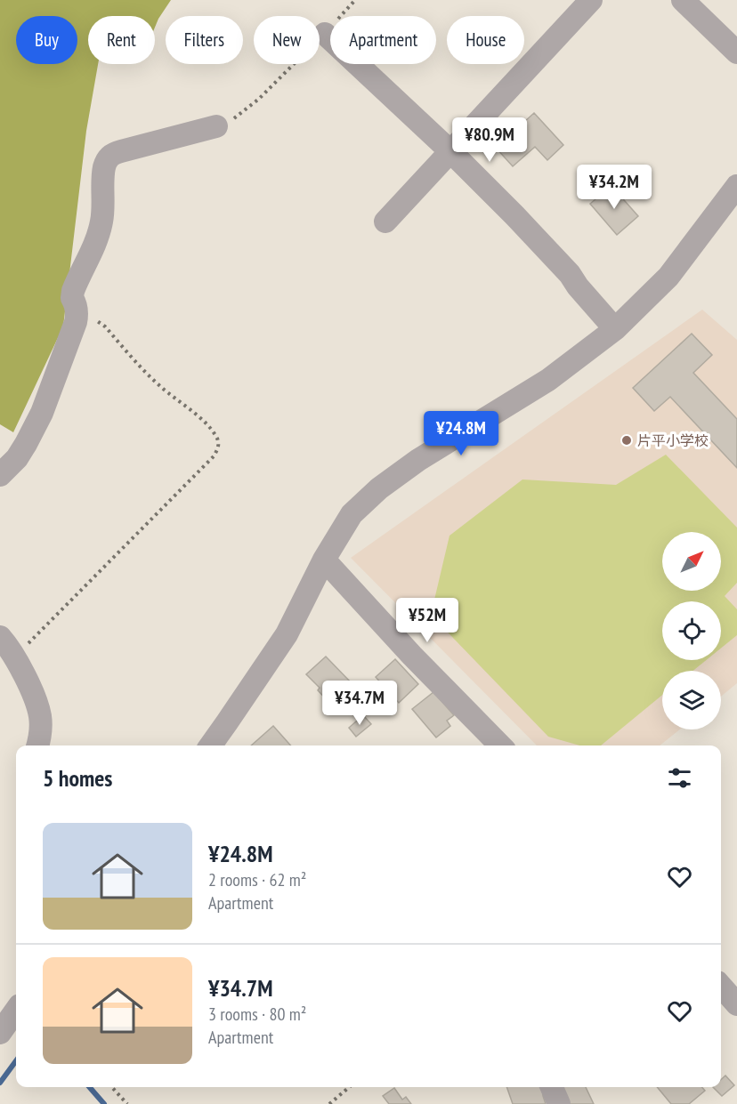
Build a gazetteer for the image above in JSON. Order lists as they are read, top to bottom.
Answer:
{
  "places": ["片平小学校"],
  "north": "top right",
  "page": {
    "chip": [
      "Buy",
      "Rent",
      "Filters",
      "New",
      "Apartment",
      "House"
    ],
    "price": [
      "¥80.9M",
      "¥34.2M",
      "¥24.8M",
      "¥52M",
      "¥34.7M"
    ],
    "heading": "5 homes",
    "list": [
      {
        "name": "¥24.8M",
        "note": "2 rooms · 62 m² · Apartment"
      },
      {
        "name": "¥34.7M",
        "note": "3 rooms · 80 m² · Apartment"
      }
    ]
  }
}
